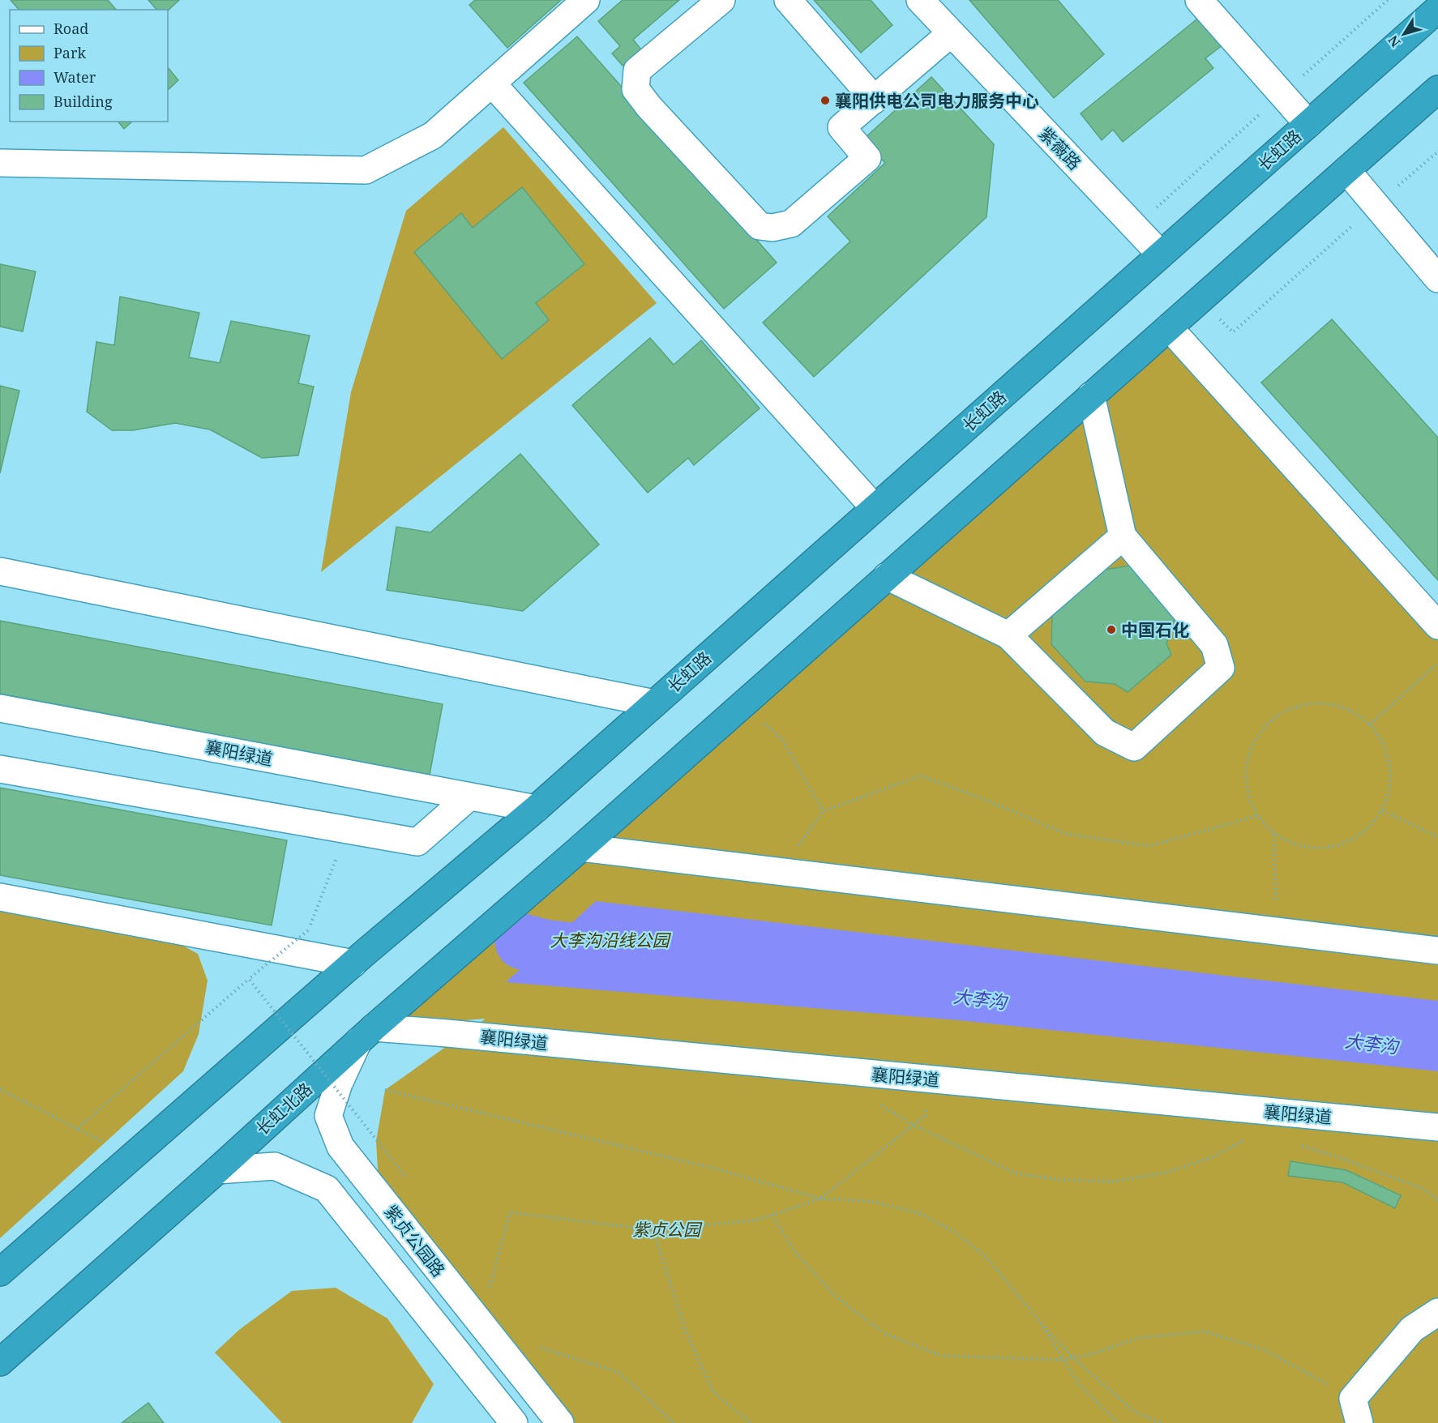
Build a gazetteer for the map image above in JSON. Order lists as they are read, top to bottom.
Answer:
{
  "streets": {
    "highway": ["长虹路", "长虹北路"],
    "street": ["紫薇路", "襄阳绿道", "紫贞公园路"]
  },
  "crossings": [
    ["紫薇路", "长虹路"],
    ["长虹路", "襄阳绿道"],
    ["襄阳绿道", "长虹北路"],
    ["襄阳绿道", "紫贞公园路"],
    ["长虹北路", "紫贞公园路"]
  ],
  "water": ["大李沟"],
  "parks": ["大李沟沿线公园", "紫贞公园"],
  "places": ["襄阳供电公司电力服务中心", "中国石化"],
  "legend": [
    "Road",
    "Park",
    "Water",
    "Building"
  ],
  "north": "bottom left"
}
